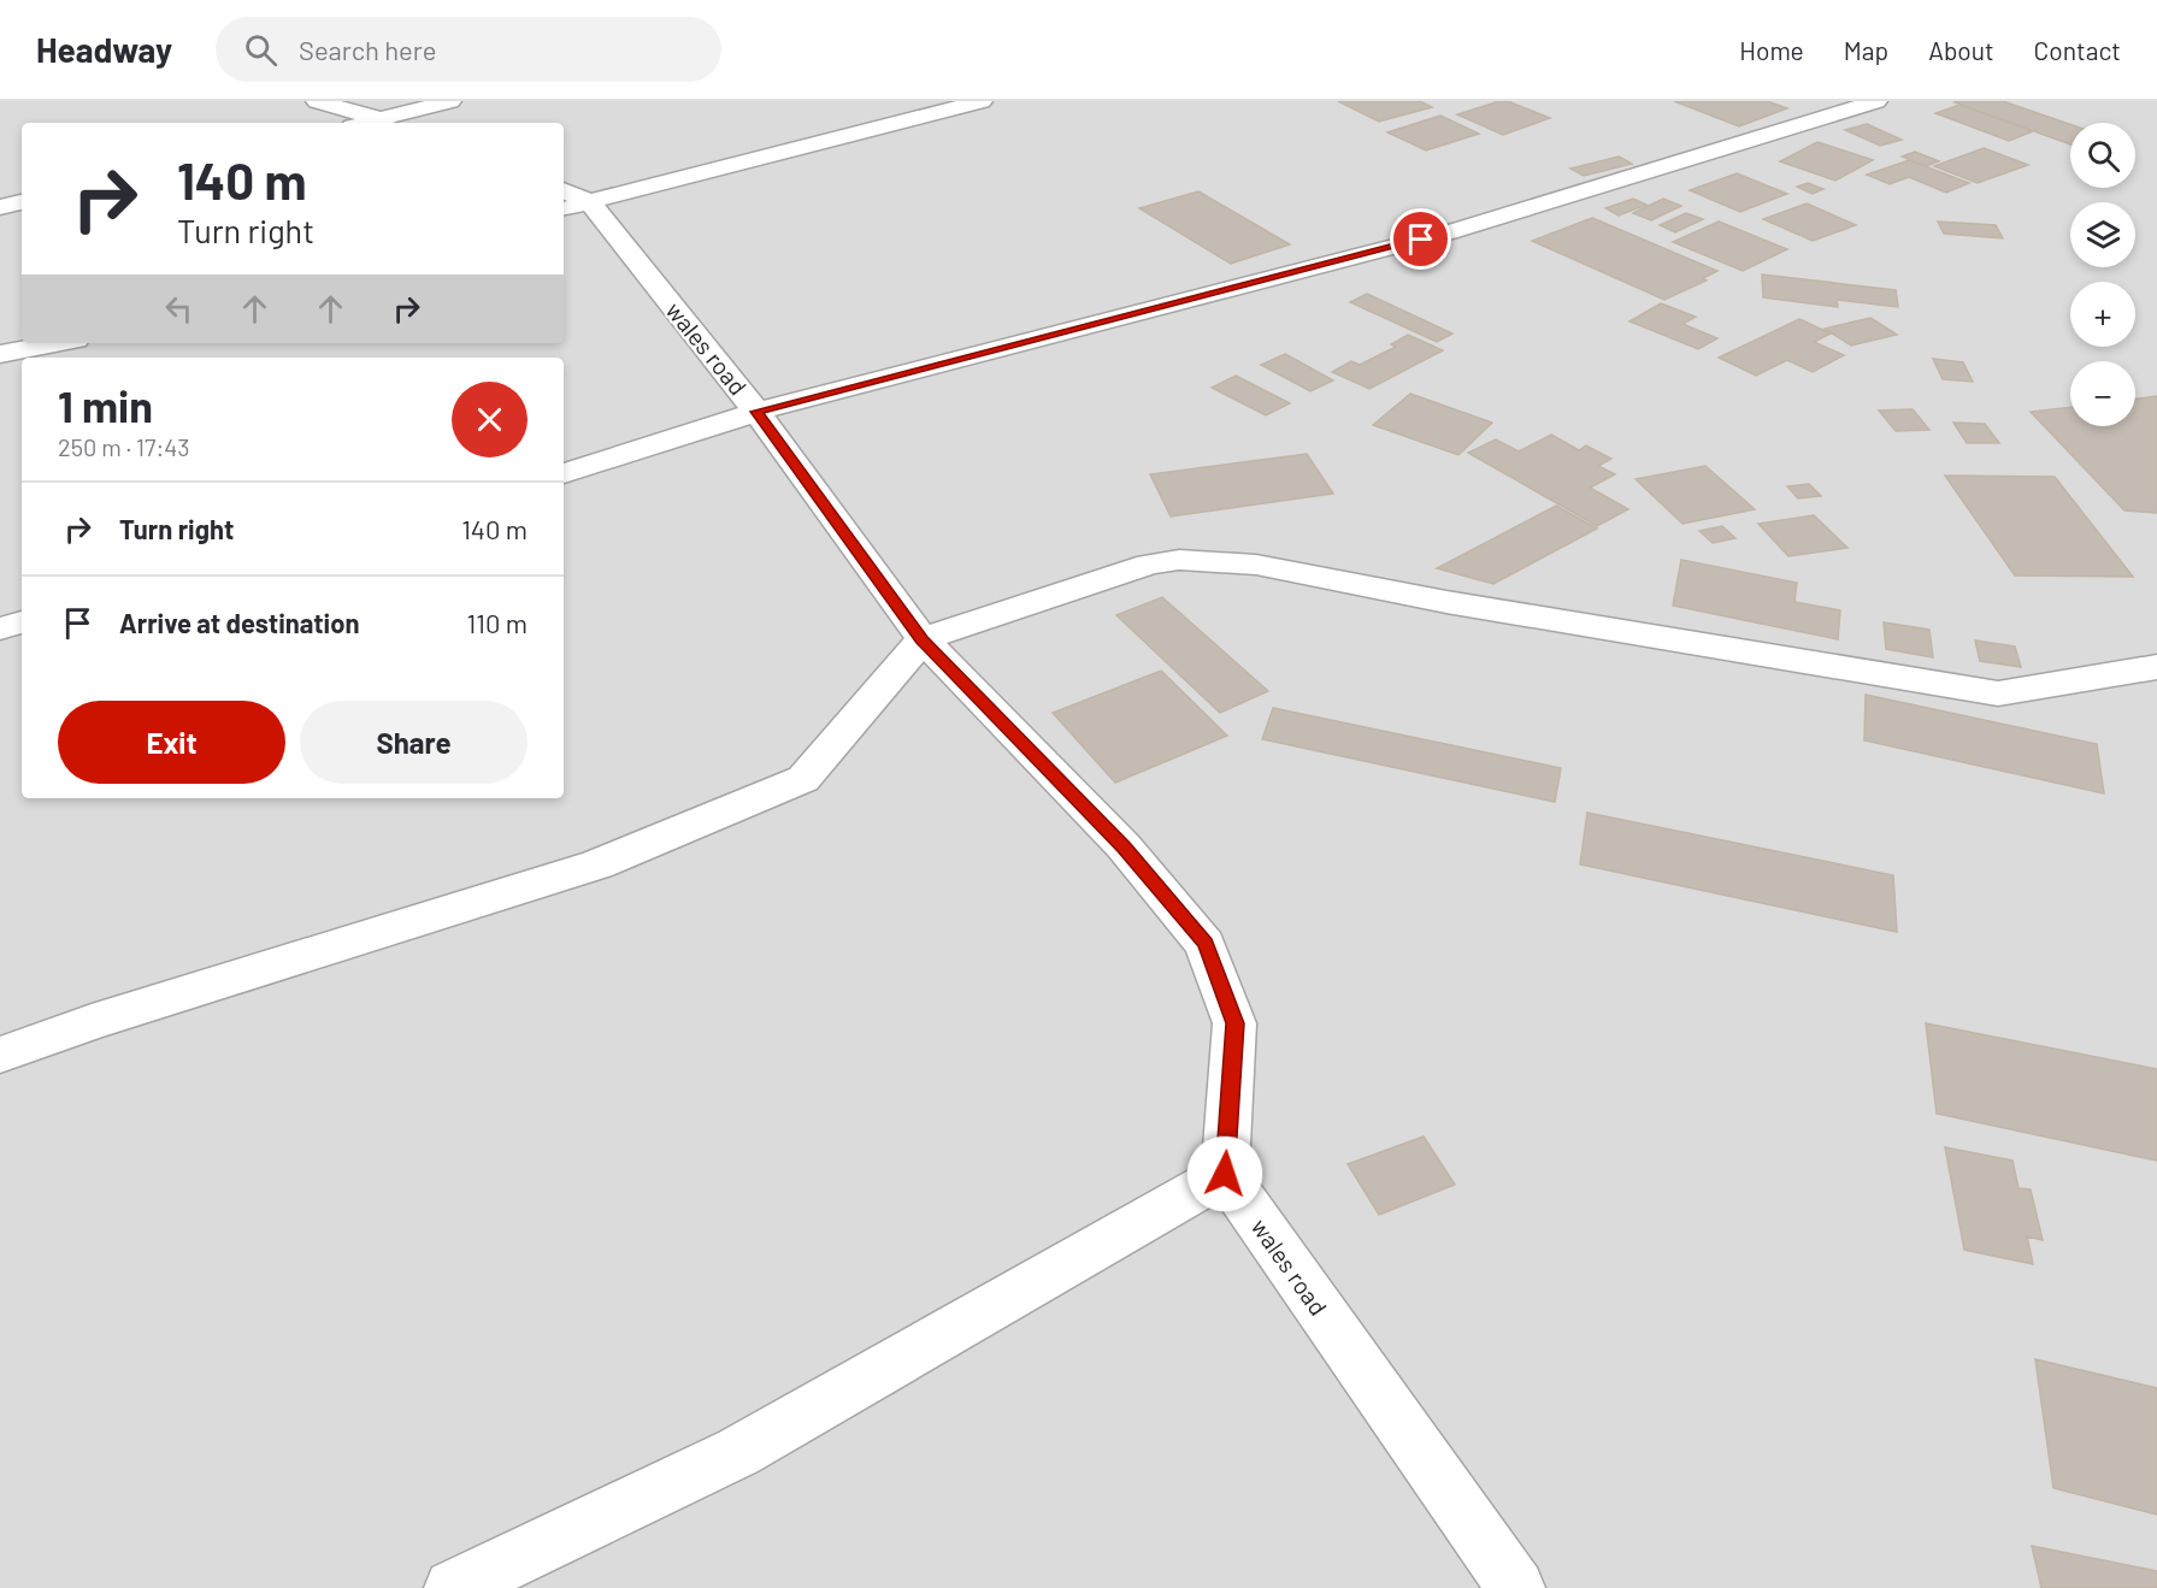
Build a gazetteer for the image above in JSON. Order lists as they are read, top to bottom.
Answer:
{
  "streets": {
    "street": ["wales road"]
  },
  "page": {
    "header": "Headway",
    "search": "Search here",
    "nav": [
      "Home",
      "Map",
      "About",
      "Contact"
    ],
    "map_buttons": ["+", "−"],
    "turn": ["140 m", "Turn right"],
    "heading": ["1 min", "250 m · 17:43"],
    "list": [
      {
        "name": "Turn right",
        "value": "140 m"
      },
      {
        "name": "Arrive at destination",
        "value": "110 m"
      }
    ],
    "buttons": ["Exit", "Share"]
  }
}
